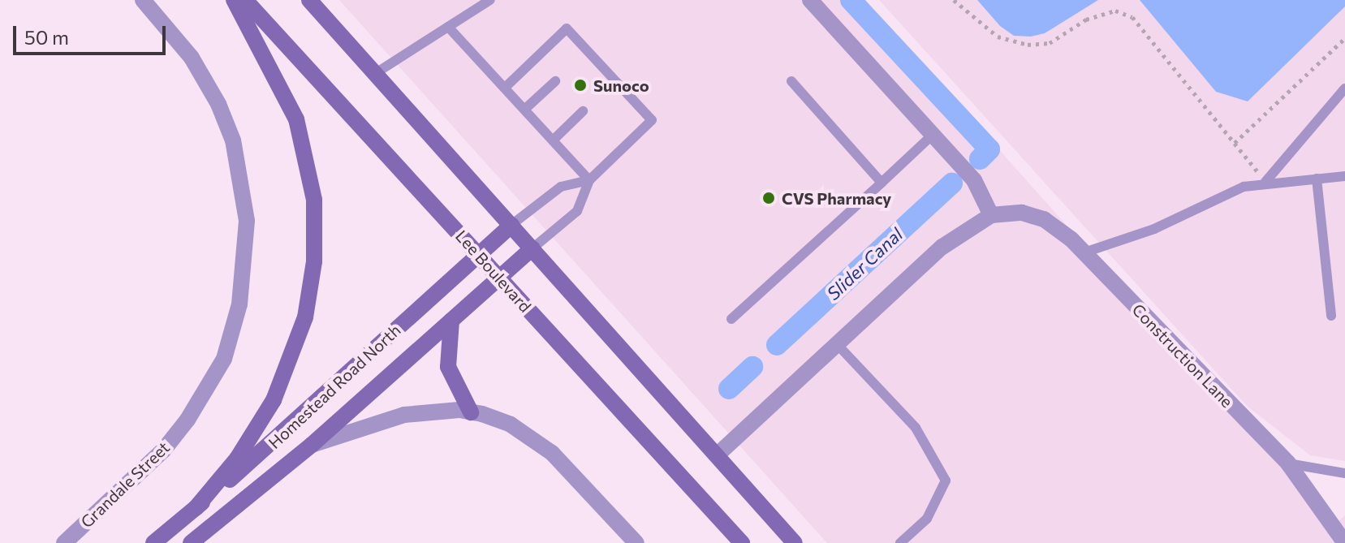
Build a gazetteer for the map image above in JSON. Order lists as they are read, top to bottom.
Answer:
{
  "streets": {
    "main road": ["Lee Boulevard", "Homestead Road North"],
    "street": ["Construction Lane", "Grandale Street"]
  },
  "crossings": [
    ["Lee Boulevard", "Homestead Road North"]
  ],
  "water": ["Slider Canal"],
  "places": ["Sunoco", "CVS Pharmacy"],
  "scale_bar": "50 m"
}
